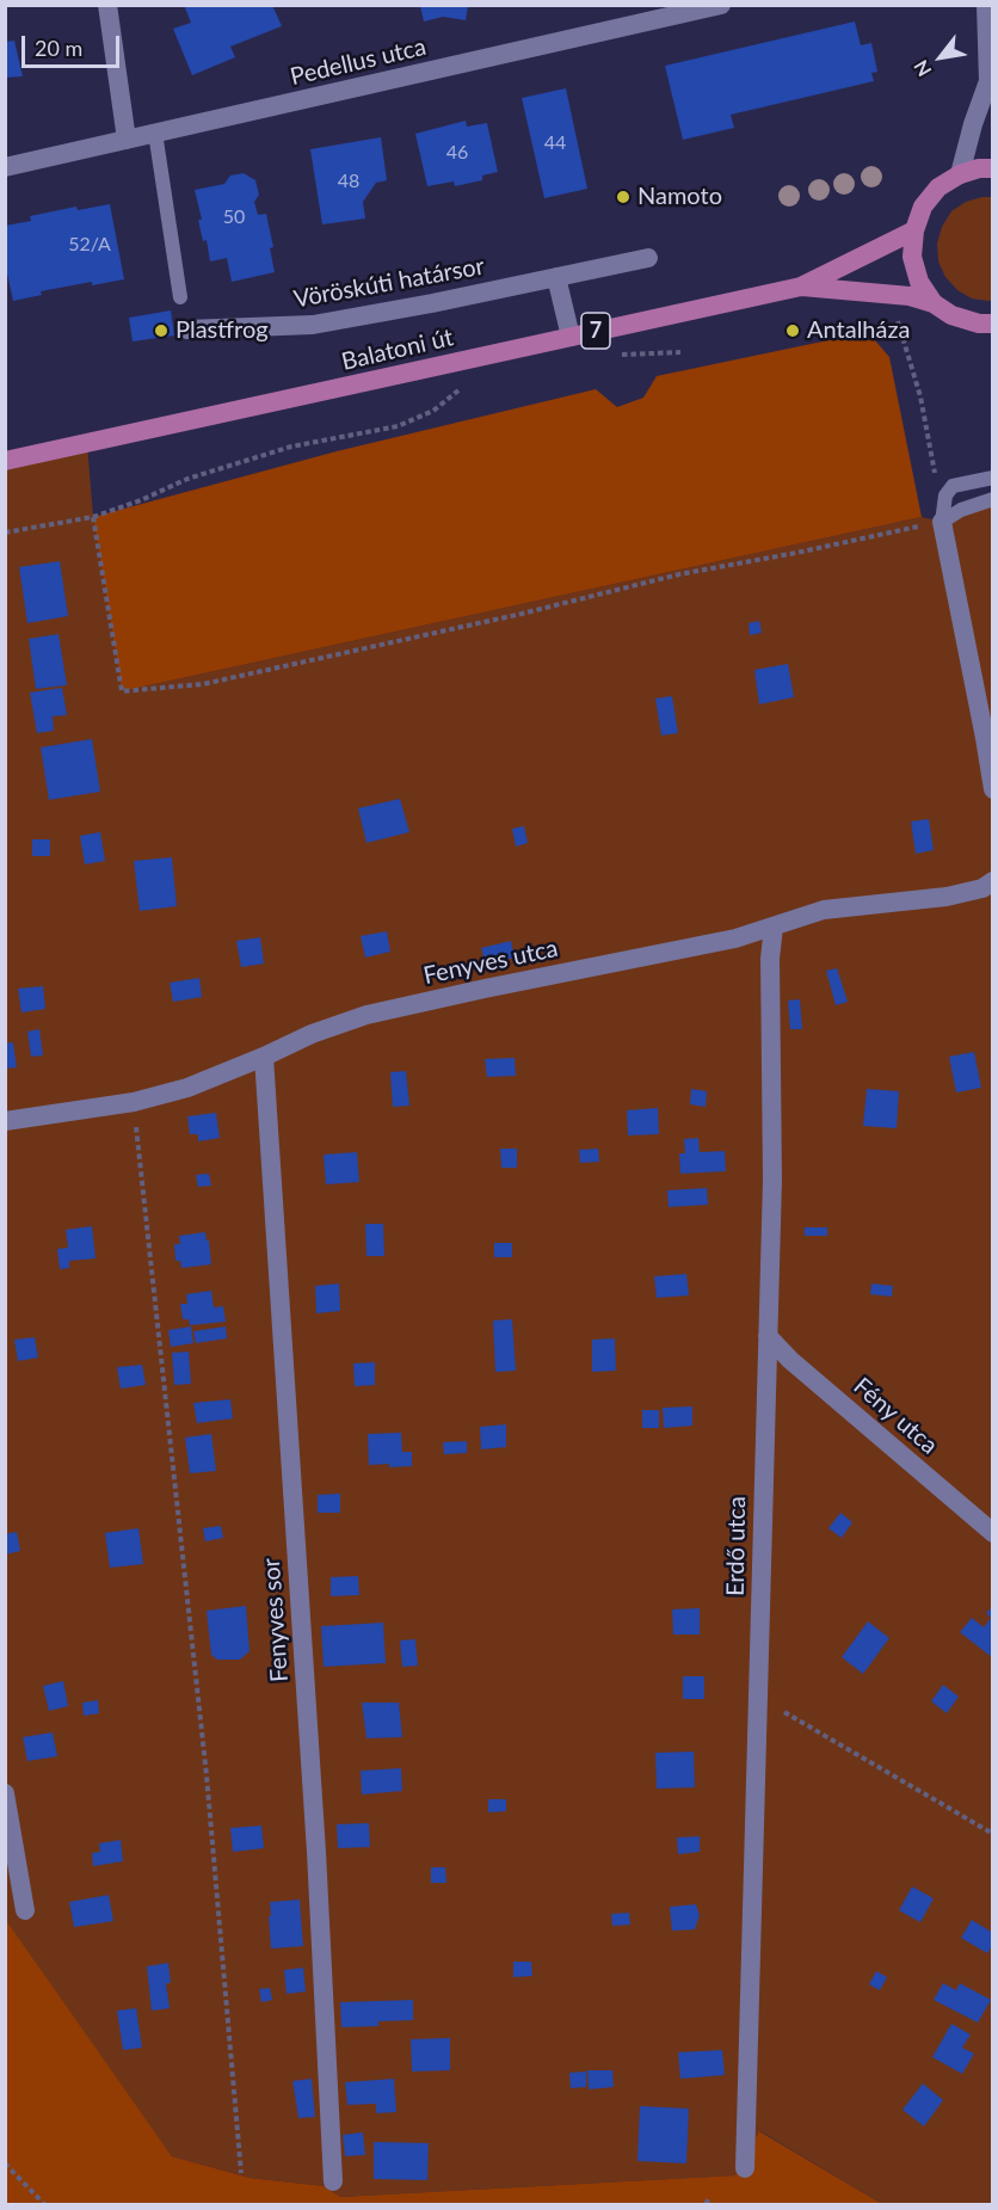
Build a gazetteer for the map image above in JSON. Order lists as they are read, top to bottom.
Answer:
{
  "streets": {
    "main road": ["7", "Balatoni út"],
    "street": [
      "Pedellus utca",
      "Vöröskúti határsor",
      "Fenyves utca",
      "Fény utca",
      "Erdő utca",
      "Fenyves sor"
    ]
  },
  "crossings": [
    ["Fenyves utca", "Erdő utca"],
    ["Fenyves utca", "Fenyves sor"],
    ["Fény utca", "Erdő utca"]
  ],
  "places": ["Namoto", "Plastfrog", "Antalháza"],
  "house_numbers": [
    "44",
    "46",
    "48",
    "50",
    "52/A"
  ],
  "scale_bar": "20 m",
  "north": "bottom left"
}
